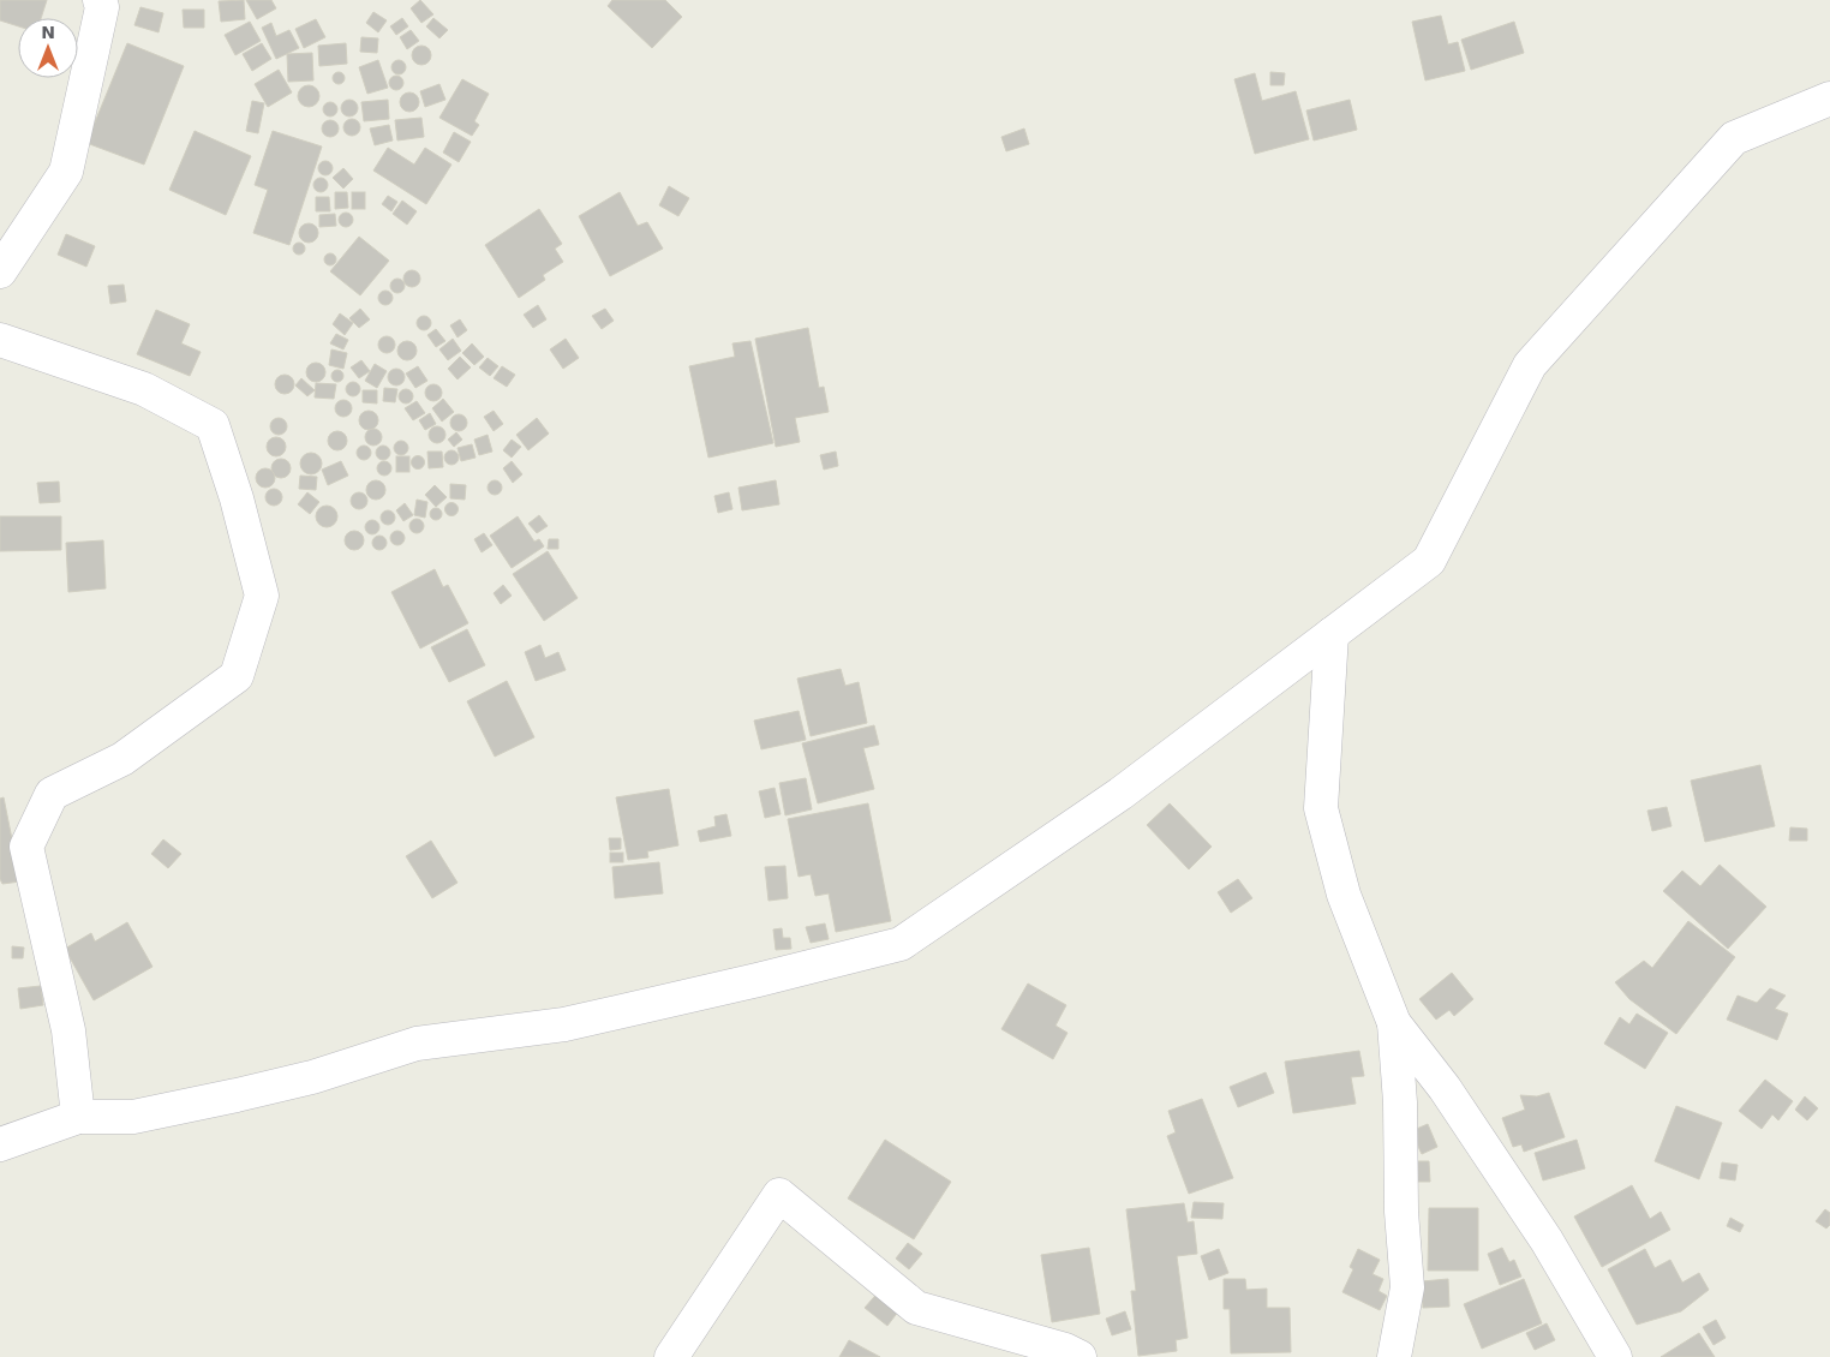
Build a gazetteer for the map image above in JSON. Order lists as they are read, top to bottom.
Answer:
{
  "north": "top"
}
